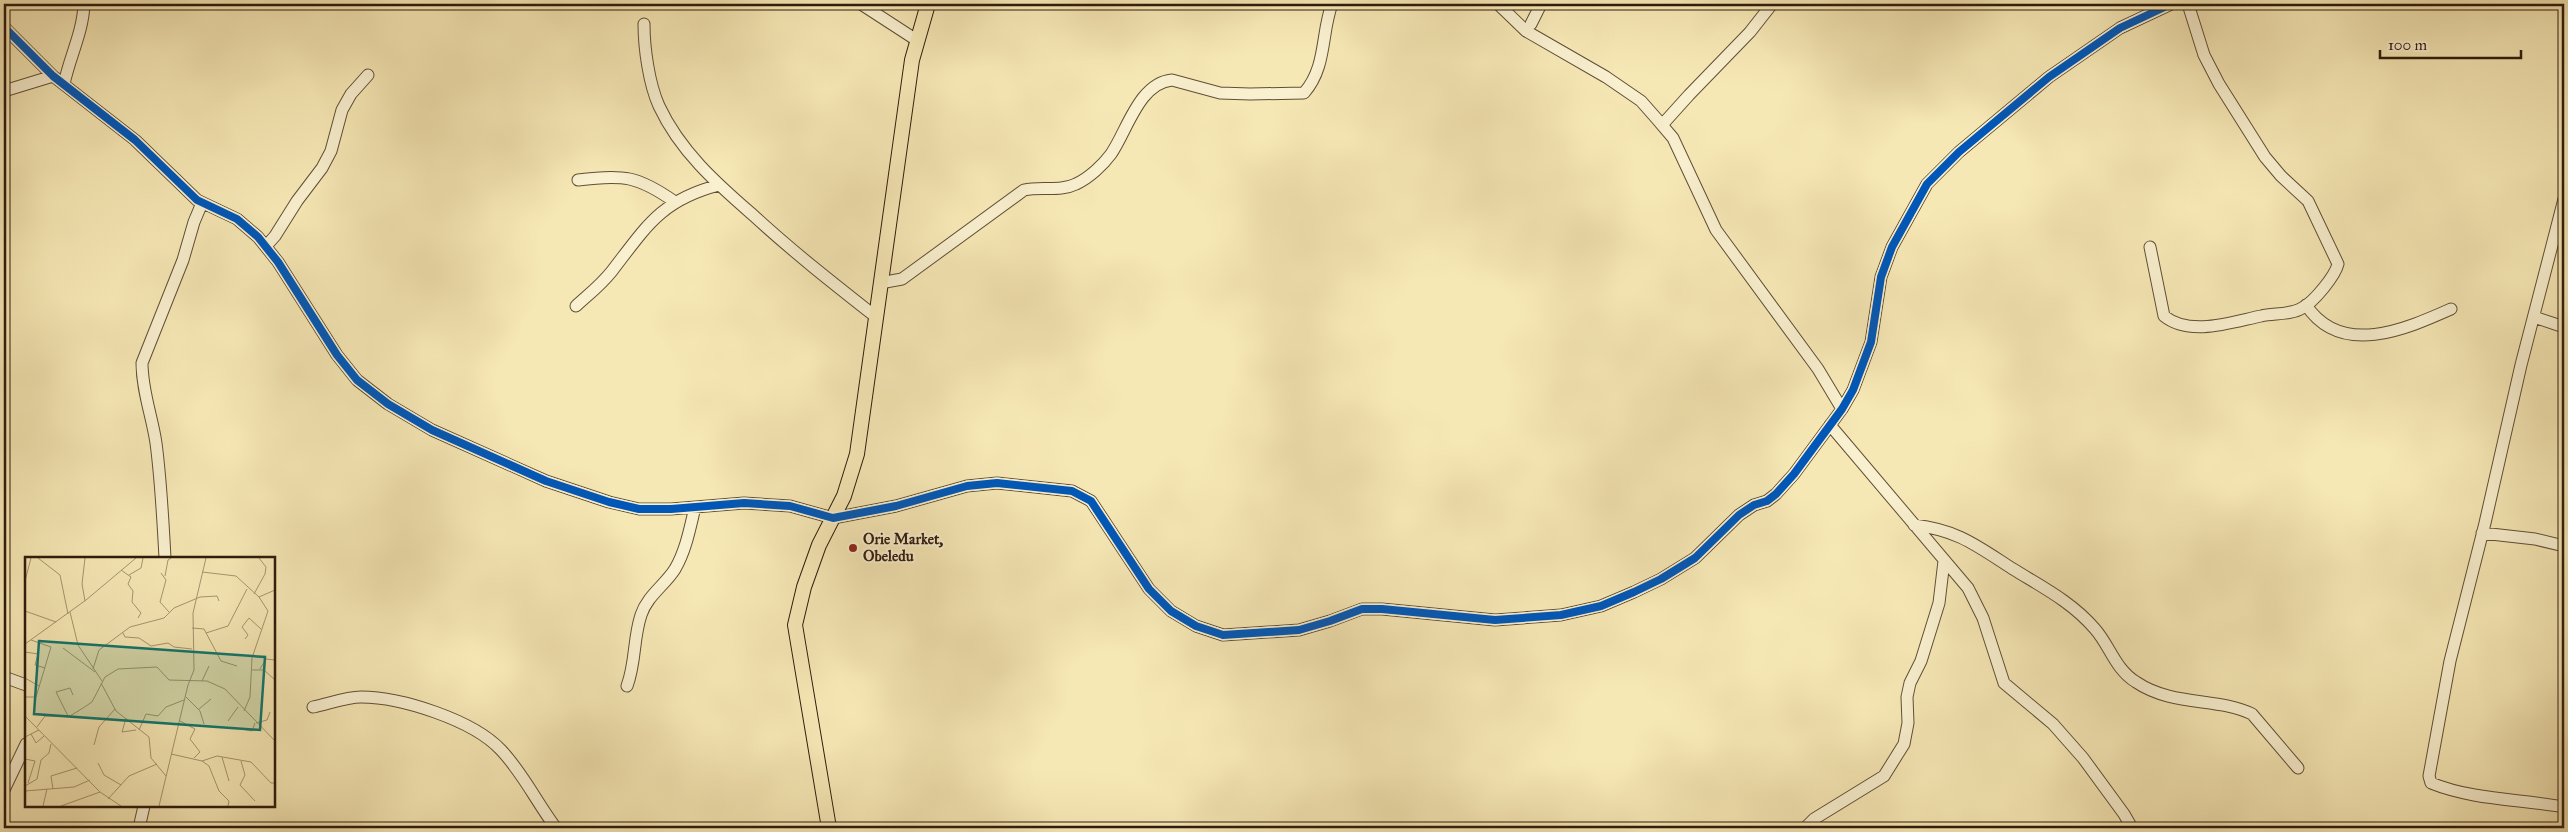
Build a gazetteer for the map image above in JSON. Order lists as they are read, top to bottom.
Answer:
{
  "places": ["Orie Market, Obeledu"],
  "scale_bar": "100 m"
}
